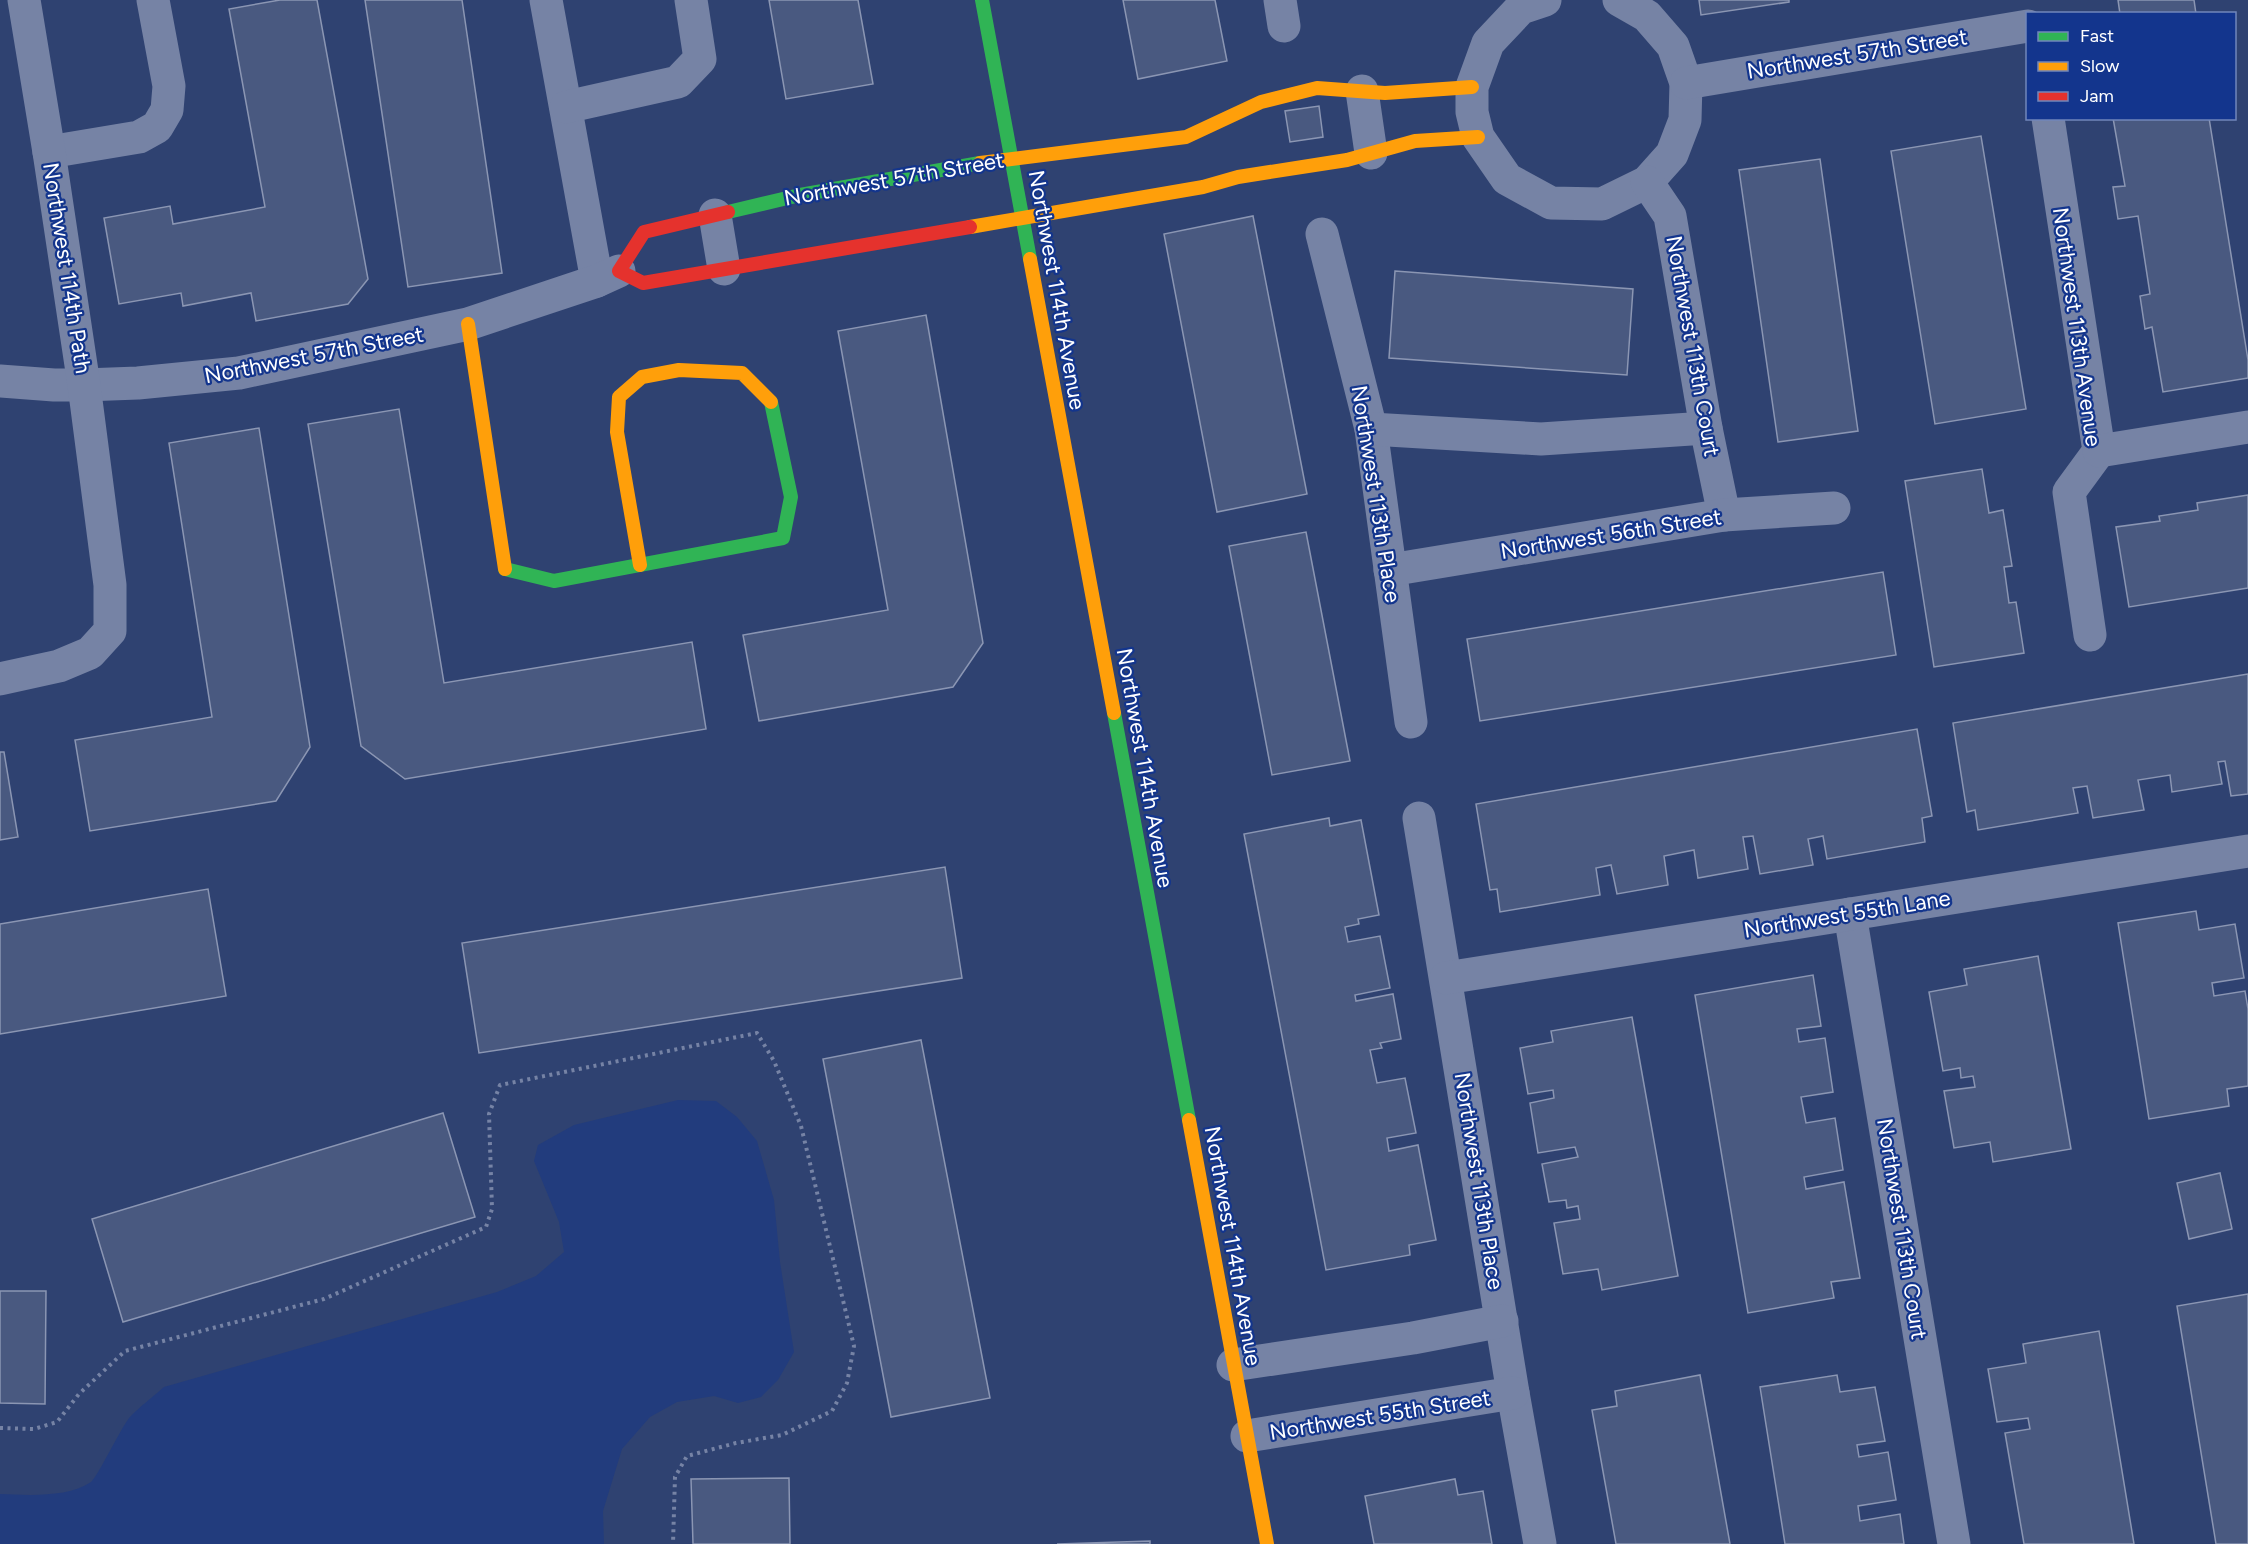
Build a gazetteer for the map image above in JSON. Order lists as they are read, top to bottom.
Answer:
{
  "streets": {
    "street": [
      "Northwest 57th Street",
      "Northwest 114th Path",
      "Northwest 114th Avenue",
      "Northwest 113th Avenue",
      "Northwest 113th Court",
      "Northwest 113th Place",
      "Northwest 56th Street",
      "Northwest 55th Lane",
      "Northwest 55th Street"
    ]
  },
  "crossings": [
    ["Northwest 57th Street", "Northwest 114th Path"],
    ["Northwest 57th Street", "Northwest 114th Avenue"],
    ["Northwest 114th Avenue", "Northwest 55th Street"],
    ["Northwest 113th Court", "Northwest 56th Street"],
    ["Northwest 113th Court", "Northwest 55th Lane"],
    ["Northwest 113th Place", "Northwest 56th Street"],
    ["Northwest 113th Place", "Northwest 55th Lane"],
    ["Northwest 113th Place", "Northwest 55th Street"]
  ],
  "legend": ["Fast", "Slow", "Jam"]
}
